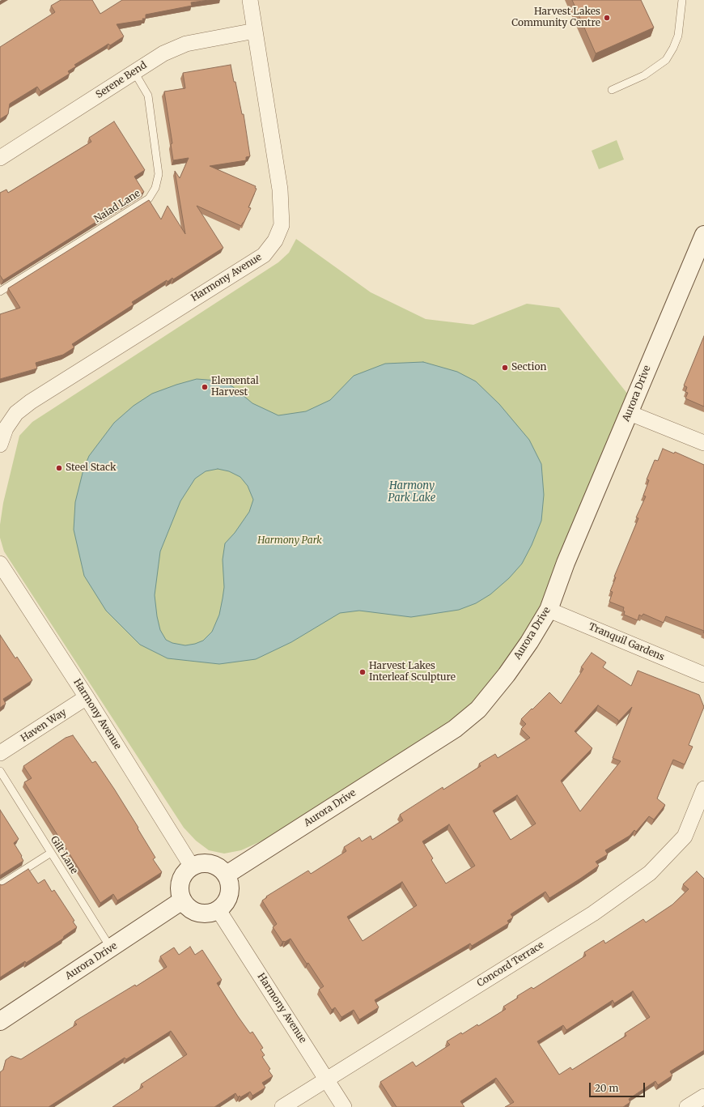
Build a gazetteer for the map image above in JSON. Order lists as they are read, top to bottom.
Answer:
{
  "streets": {
    "street": [
      "Serene Bend",
      "Harmony Avenue",
      "Aurora Drive",
      "Tranquil Gardens",
      "Haven Way",
      "Concord Terrace"
    ],
    "lane": ["Naiad Lane", "Gilt Lane"]
  },
  "crossings": [
    ["Serene Bend", "Naiad Lane"],
    ["Serene Bend", "Harmony Avenue"],
    ["Harmony Avenue", "Aurora Drive"],
    ["Harmony Avenue", "Haven Way"],
    ["Harmony Avenue", "Concord Terrace"],
    ["Aurora Drive", "Tranquil Gardens"],
    ["Aurora Drive", "Gilt Lane"]
  ],
  "water": ["Harmony Park Lake"],
  "parks": ["Harmony Park"],
  "places": [
    "Harvest Lakes Community Centre",
    "Section",
    "Elemental Harvest",
    "Steel Stack",
    "Harvest Lakes Interleaf Sculpture"
  ],
  "scale_bar": "20 m"
}
